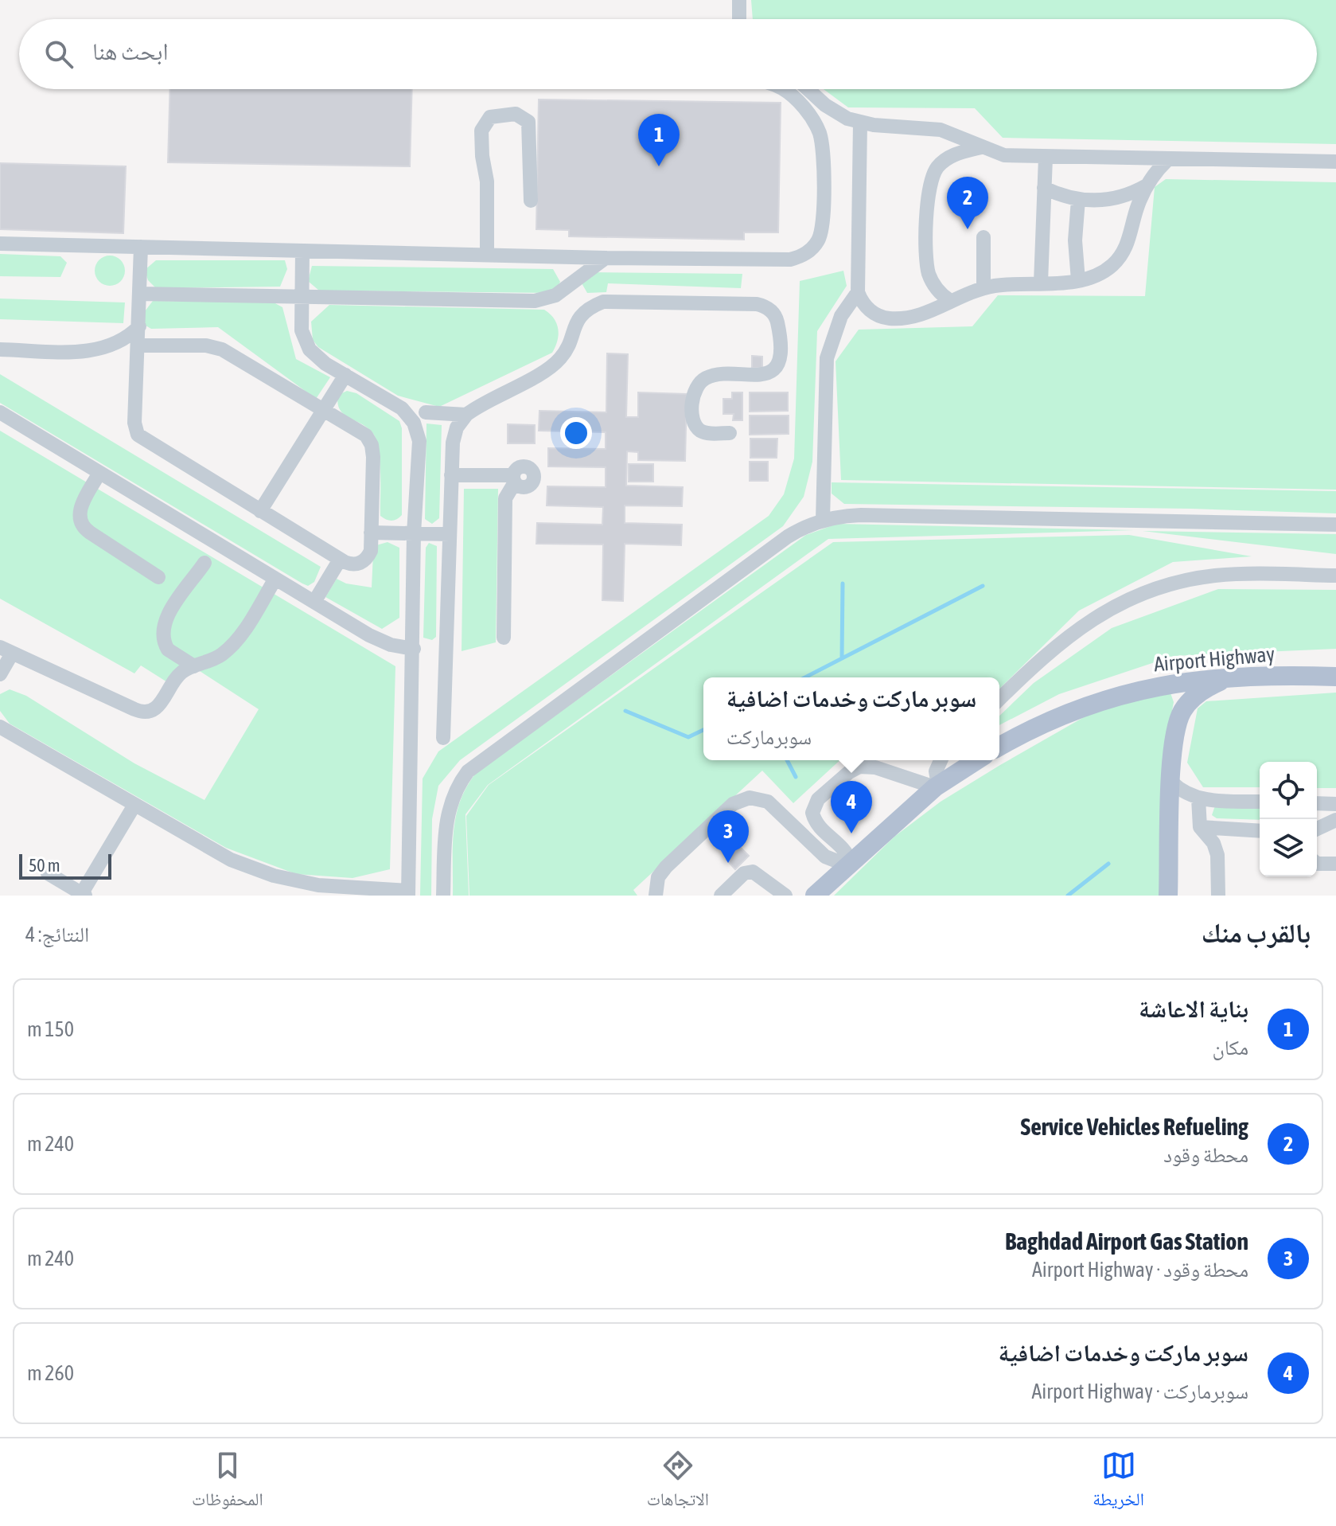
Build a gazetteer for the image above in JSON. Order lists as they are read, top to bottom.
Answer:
{
  "streets": {
    "main road": ["Airport Highway"]
  },
  "scale_bar": "50 m",
  "page": {
    "search": "ابحث هنا",
    "pins": [
      "1",
      "2",
      "4",
      "3"
    ],
    "popup": ["سوبر ماركت وخدمات اضافية", "سوبرماركت"],
    "scale": "50 m",
    "heading": ["بالقرب منك", "النتائج: 4"],
    "list": [
      {
        "mark": "1",
        "name": "بناية الاعاشة",
        "note": "مكان",
        "value": "150 m"
      },
      {
        "mark": "2",
        "name": "Service Vehicles Refueling",
        "note": "محطة وقود",
        "value": "240 m"
      },
      {
        "mark": "3",
        "name": "Baghdad Airport Gas Station",
        "note": "محطة وقود · Airport Highway",
        "value": "240 m"
      },
      {
        "mark": "4",
        "name": "سوبر ماركت وخدمات اضافية",
        "note": "سوبرماركت · Airport Highway",
        "value": "260 m"
      }
    ],
    "nav": ["الخريطة", "الاتجاهات", "المحفوظات"]
  }
}
